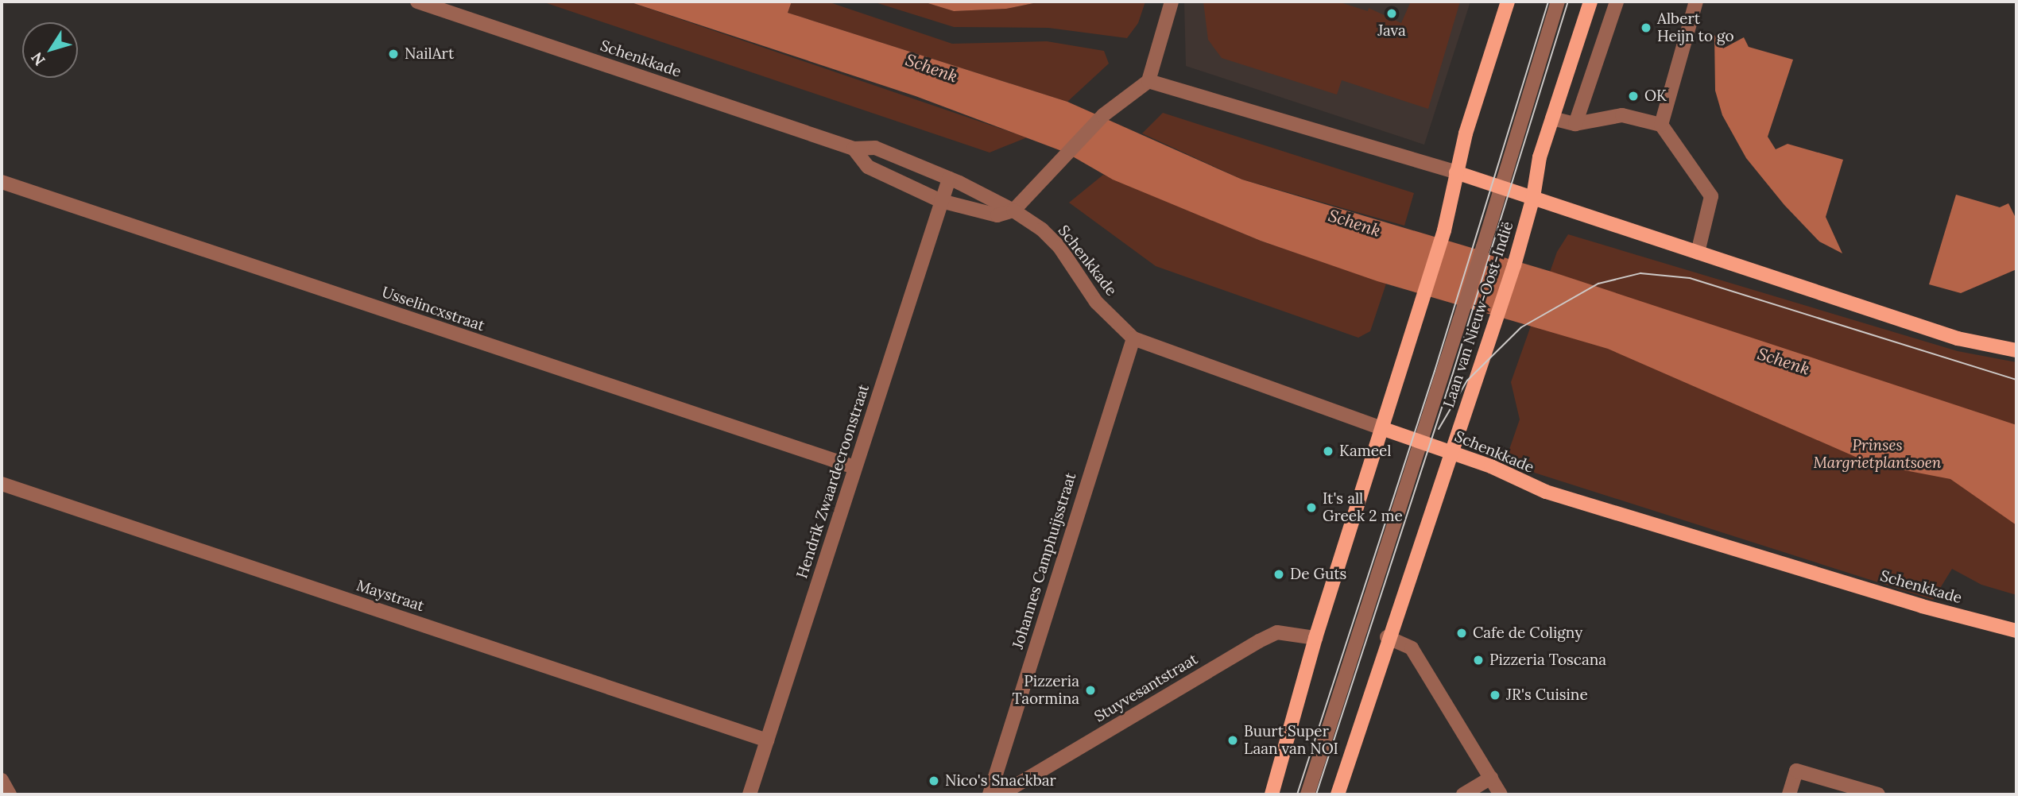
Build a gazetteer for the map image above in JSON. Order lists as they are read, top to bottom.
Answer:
{
  "streets": {
    "main road": ["Schenkkade", "Laan van Nieuw-Oost-Indië"],
    "street": [
      "Usselincxstraat",
      "Hendrik Zwaardecroonstraat",
      "Johannes Camphuijsstraat",
      "Maystraat",
      "Stuyvesantstraat"
    ]
  },
  "crossings": [
    ["Schenkkade", "Laan van Nieuw-Oost-Indië"],
    ["Schenkkade", "Hendrik Zwaardecroonstraat"],
    ["Schenkkade", "Johannes Camphuijsstraat"],
    ["Usselincxstraat", "Hendrik Zwaardecroonstraat"],
    ["Hendrik Zwaardecroonstraat", "Maystraat"]
  ],
  "water": ["Schenk"],
  "parks": ["Prinses Margrietplantsoen"],
  "places": [
    "Java",
    "Albert Heijn to go",
    "NailArt",
    "OK",
    "Kameel",
    "It's all Greek 2 me",
    "De Guts",
    "Cafe de Coligny",
    "Pizzeria Toscana",
    "Pizzeria Taormina",
    "JR's Cuisine",
    "Buurt Super Laan van NOI",
    "Nico's Snackbar"
  ],
  "north": "bottom left"
}
